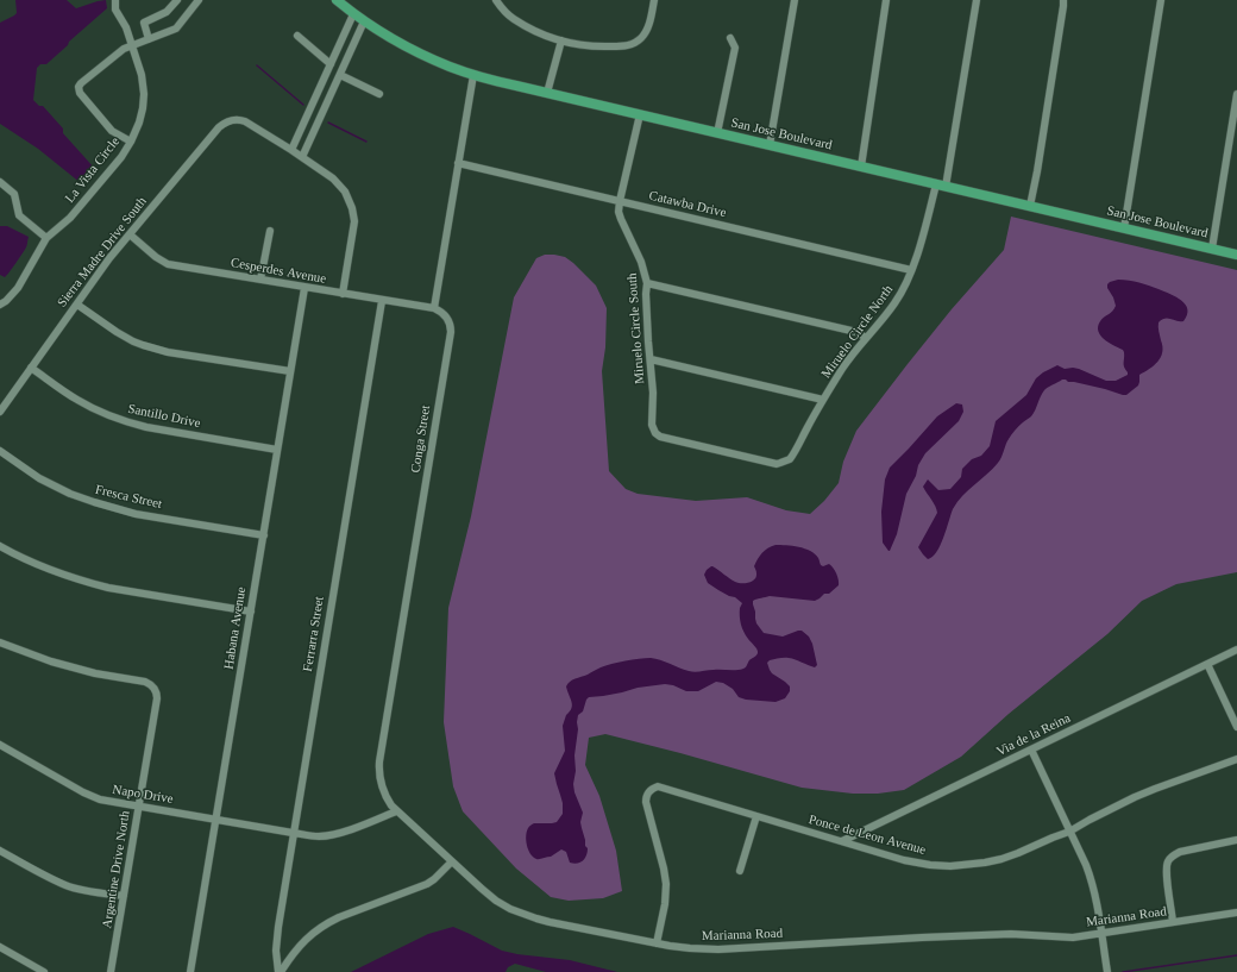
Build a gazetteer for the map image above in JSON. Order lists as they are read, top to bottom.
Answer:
{
  "streets": {
    "main road": ["San Jose Boulevard"],
    "street": [
      "La Vista Circle",
      "Catawba Drive",
      "Sierra Madre Drive South",
      "Cesperdes Avenue",
      "Miruelo Circle South",
      "Miruelo Circle North",
      "Santillo Drive",
      "Conga Street",
      "Fresca Street",
      "Habana Avenue",
      "Ferrarra Street",
      "Via de la Reina",
      "Napo Drive",
      "Ponce de Leon Avenue",
      "Argentine Drive North",
      "Marianna Road"
    ]
  },
  "crossings": [
    ["San Jose Boulevard", "Miruelo Circle South"],
    ["San Jose Boulevard", "Miruelo Circle North"],
    ["Catawba Drive", "Miruelo Circle South"],
    ["Catawba Drive", "Miruelo Circle North"],
    ["Sierra Madre Drive South", "Cesperdes Avenue"],
    ["Sierra Madre Drive South", "Santillo Drive"],
    ["Cesperdes Avenue", "Conga Street"],
    ["Cesperdes Avenue", "Habana Avenue"],
    ["Cesperdes Avenue", "Ferrarra Street"],
    ["Miruelo Circle South", "Miruelo Circle North"],
    ["Santillo Drive", "Habana Avenue"],
    ["Conga Street", "Marianna Road"],
    ["Fresca Street", "Habana Avenue"],
    ["Habana Avenue", "Napo Drive"],
    ["Ferrarra Street", "Napo Drive"],
    ["Via de la Reina", "Ponce de Leon Avenue"],
    ["Napo Drive", "Argentine Drive North"],
    ["Ponce de Leon Avenue", "Marianna Road"]
  ]
}
